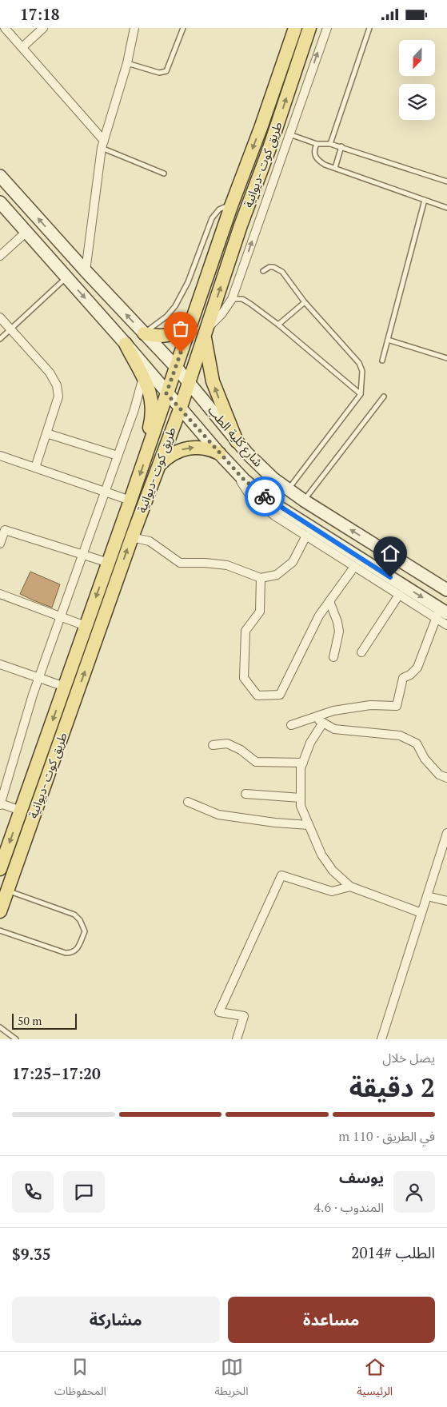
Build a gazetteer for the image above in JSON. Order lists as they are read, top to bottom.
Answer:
{
  "streets": {
    "main road": ["طريق كوت -ديوانية", "شارع كلية الطب"]
  },
  "crossings": [
    ["طريق كوت -ديوانية", "شارع كلية الطب"]
  ],
  "scale_bar": "50 m",
  "north": "bottom",
  "page": {
    "status": "17:18",
    "scale": "50 m",
    "heading": ["2 دقيقة", "يصل خلال", "17:20–17:25"],
    "panel": [
      "يوسف",
      "المندوب · 4.6",
      "الطلب #2014",
      "$9.35"
    ],
    "bar": "في الطريق · 110 m",
    "buttons": ["مساعدة", "مشاركة"],
    "tabs": ["الرئيسية", "الخريطة", "المحفوظات"]
  }
}
